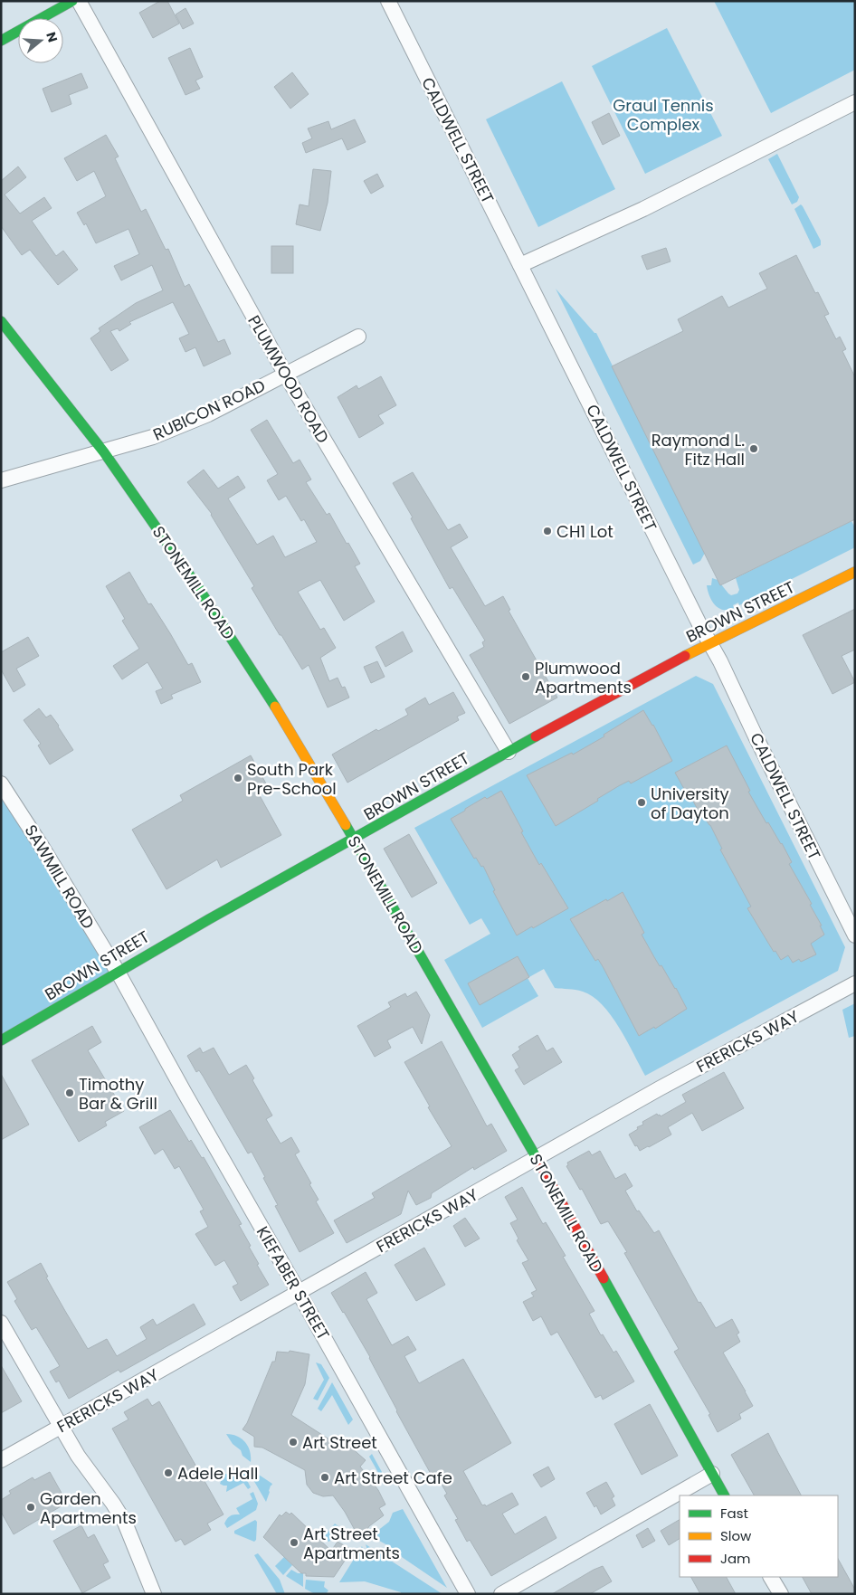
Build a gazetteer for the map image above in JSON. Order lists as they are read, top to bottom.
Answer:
{
  "streets": {
    "street": [
      "CALDWELL STREET",
      "PLUMWOOD ROAD",
      "RUBICON ROAD",
      "STONEMILL ROAD",
      "BROWN STREET",
      "SAWMILL ROAD",
      "FRERICKS WAY",
      "KIEFABER STREET"
    ]
  },
  "crossings": [
    ["CALDWELL STREET", "BROWN STREET"],
    ["PLUMWOOD ROAD", "RUBICON ROAD"],
    ["PLUMWOOD ROAD", "BROWN STREET"],
    ["RUBICON ROAD", "STONEMILL ROAD"],
    ["STONEMILL ROAD", "BROWN STREET"],
    ["STONEMILL ROAD", "FRERICKS WAY"],
    ["BROWN STREET", "SAWMILL ROAD"],
    ["BROWN STREET", "KIEFABER STREET"],
    ["SAWMILL ROAD", "KIEFABER STREET"],
    ["FRERICKS WAY", "KIEFABER STREET"]
  ],
  "parks": ["Graul Tennis Complex"],
  "places": [
    "Raymond L. Fitz Hall",
    "CH1 Lot",
    "Plumwood Apartments",
    "South Park Pre-School",
    "University of Dayton",
    "Timothy Bar & Grill",
    "Art Street",
    "Adele Hall",
    "Art Street Cafe",
    "Garden Apartments",
    "Art Street Apartments"
  ],
  "legend": ["Fast", "Slow", "Jam"],
  "north": "right"
}
